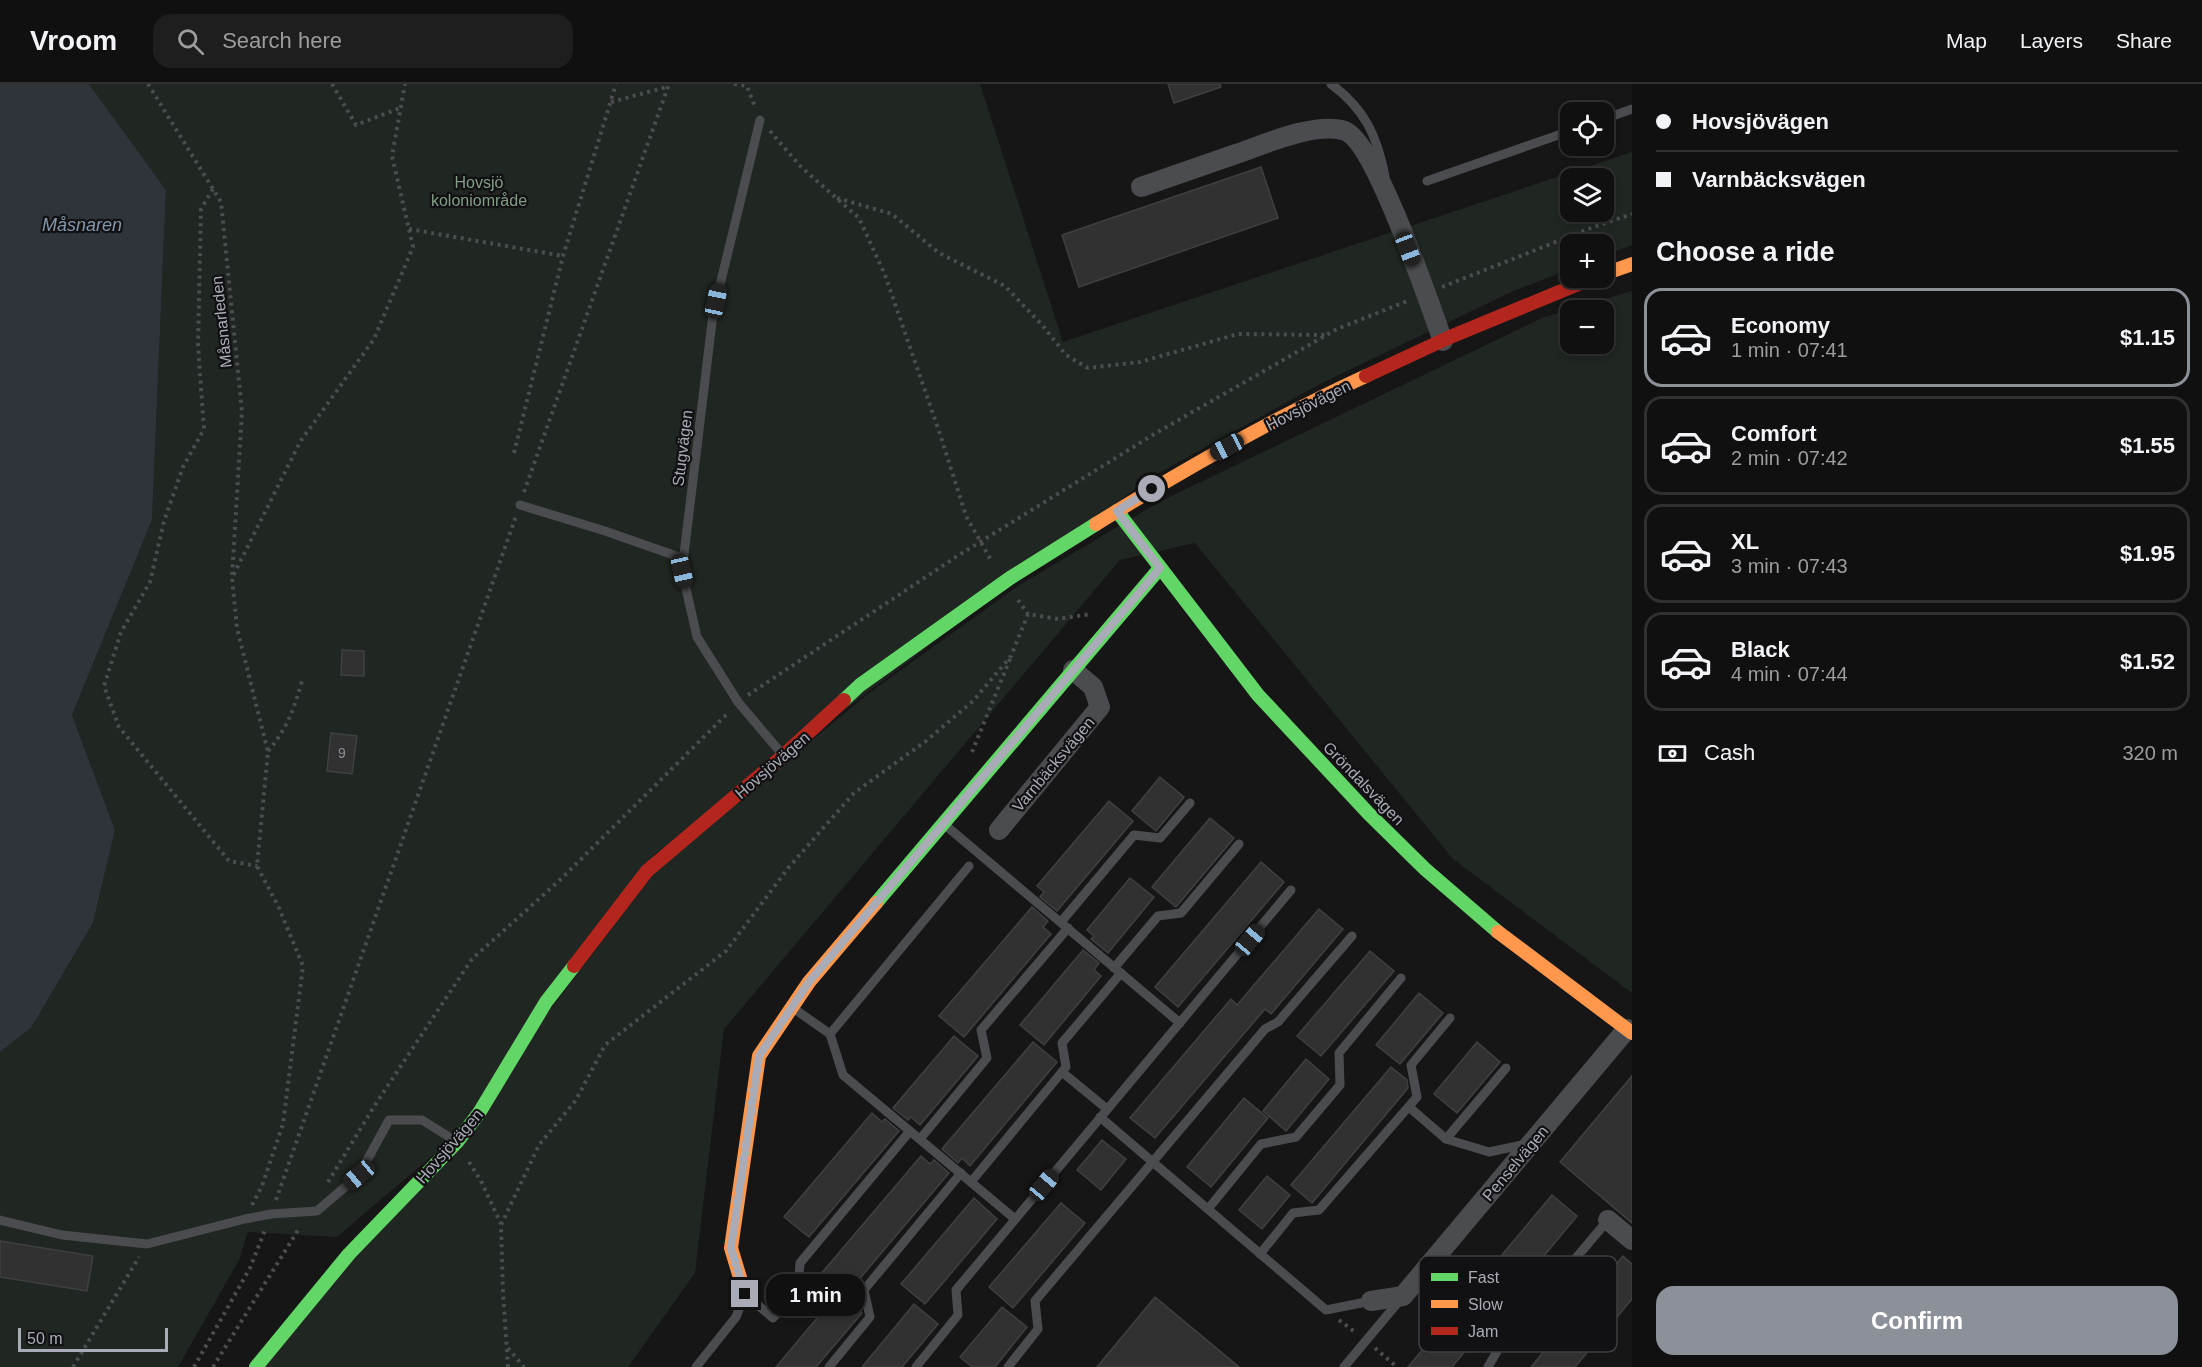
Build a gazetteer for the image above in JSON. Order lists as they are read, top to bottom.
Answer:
{
  "streets": {
    "street": [
      "Hovsjövägen",
      "Varnbäcksvägen",
      "Gröndalsvägen",
      "Penselvägen"
    ],
    "lane": ["Stugvägen"],
    "path": ["Måsnarleden"]
  },
  "crossings": [
    ["Hovsjövägen", "Stugvägen"],
    ["Hovsjövägen", "Gröndalsvägen"],
    ["Gröndalsvägen", "Penselvägen"]
  ],
  "water": ["Måsnaren"],
  "parks": ["Hovsjö koloniområde"],
  "house_numbers": ["9"],
  "legend": ["Fast", "Slow", "Jam"],
  "scale_bar": "50 m",
  "page": {
    "header": "Vroom",
    "search": "Search here",
    "nav": ["Map", "Layers", "Share"],
    "banner": ["Hovsjövägen", "Varnbäcksvägen"],
    "map_buttons": ["+", "−"],
    "heading": "Choose a ride",
    "list": [
      {
        "name": "Economy",
        "note": "1 min · 07:41",
        "value": "$1.15"
      },
      {
        "name": "Comfort",
        "note": "2 min · 07:42",
        "value": "$1.55"
      },
      {
        "name": "XL",
        "note": "3 min · 07:43",
        "value": "$1.95"
      },
      {
        "name": "Black",
        "note": "4 min · 07:44",
        "value": "$1.52"
      }
    ],
    "pay": ["Cash", "320 m"],
    "bubble": "1 min",
    "buttons": "Confirm",
    "scale": "50 m"
  }
}
